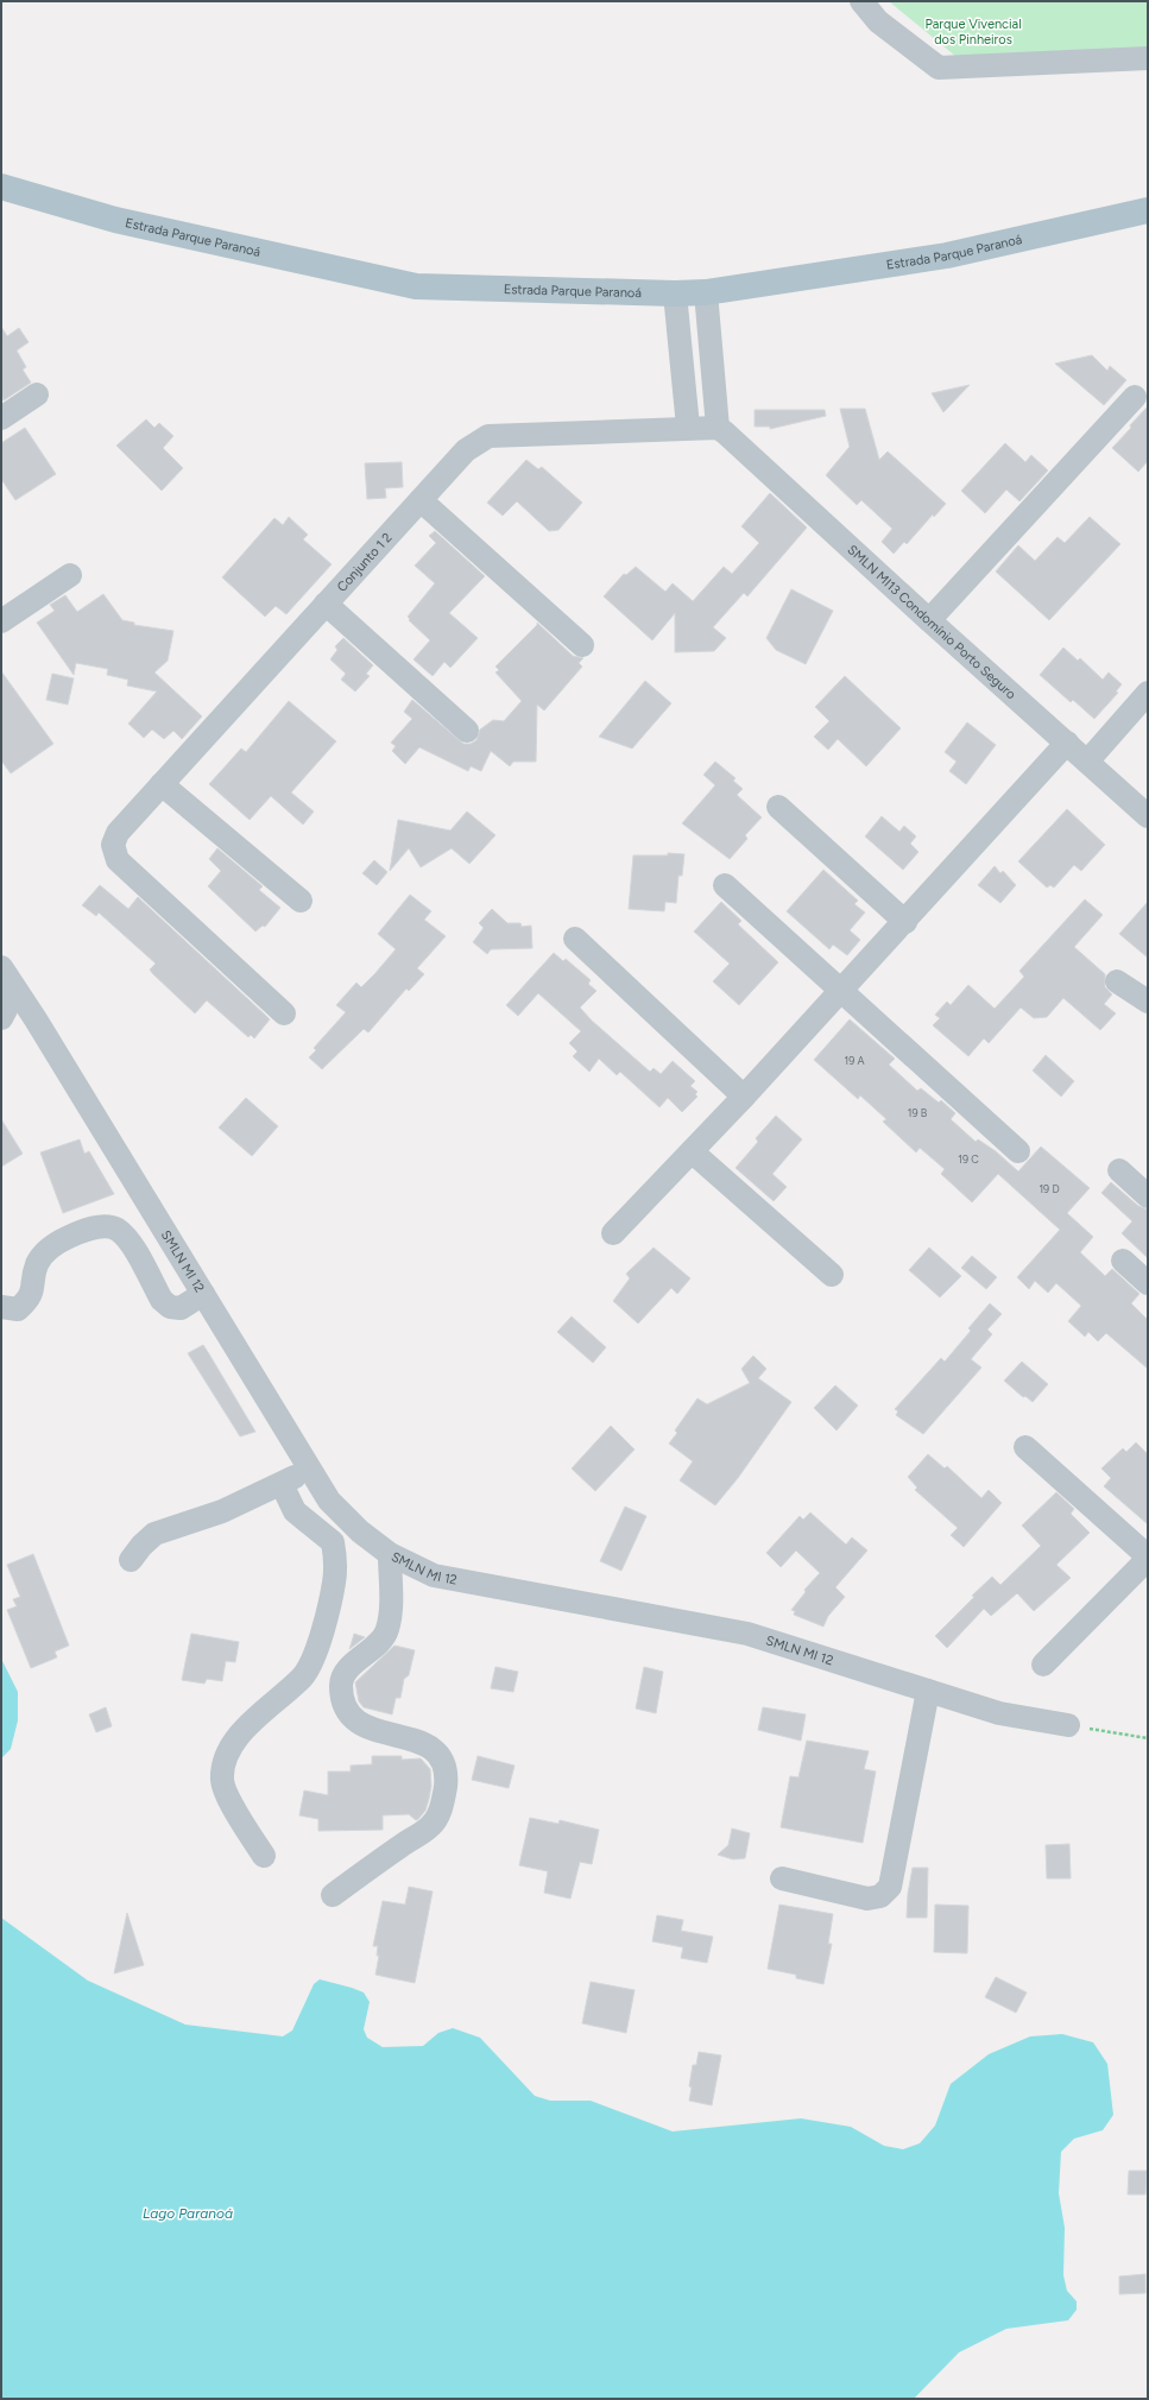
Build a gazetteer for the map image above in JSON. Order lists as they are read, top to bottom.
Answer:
{
  "streets": {
    "main road": ["Estrada Parque Paranoá"],
    "street": ["Conjunto 1 2", "SMLN MI13 Condomínio Porto Seguro", "SMLN MI 12"]
  },
  "water": ["Lago Paranoá"],
  "parks": ["Parque Vivencial dos Pinheiros"],
  "house_numbers": [
    "19 A",
    "19 B",
    "19 C",
    "19 D"
  ]
}
